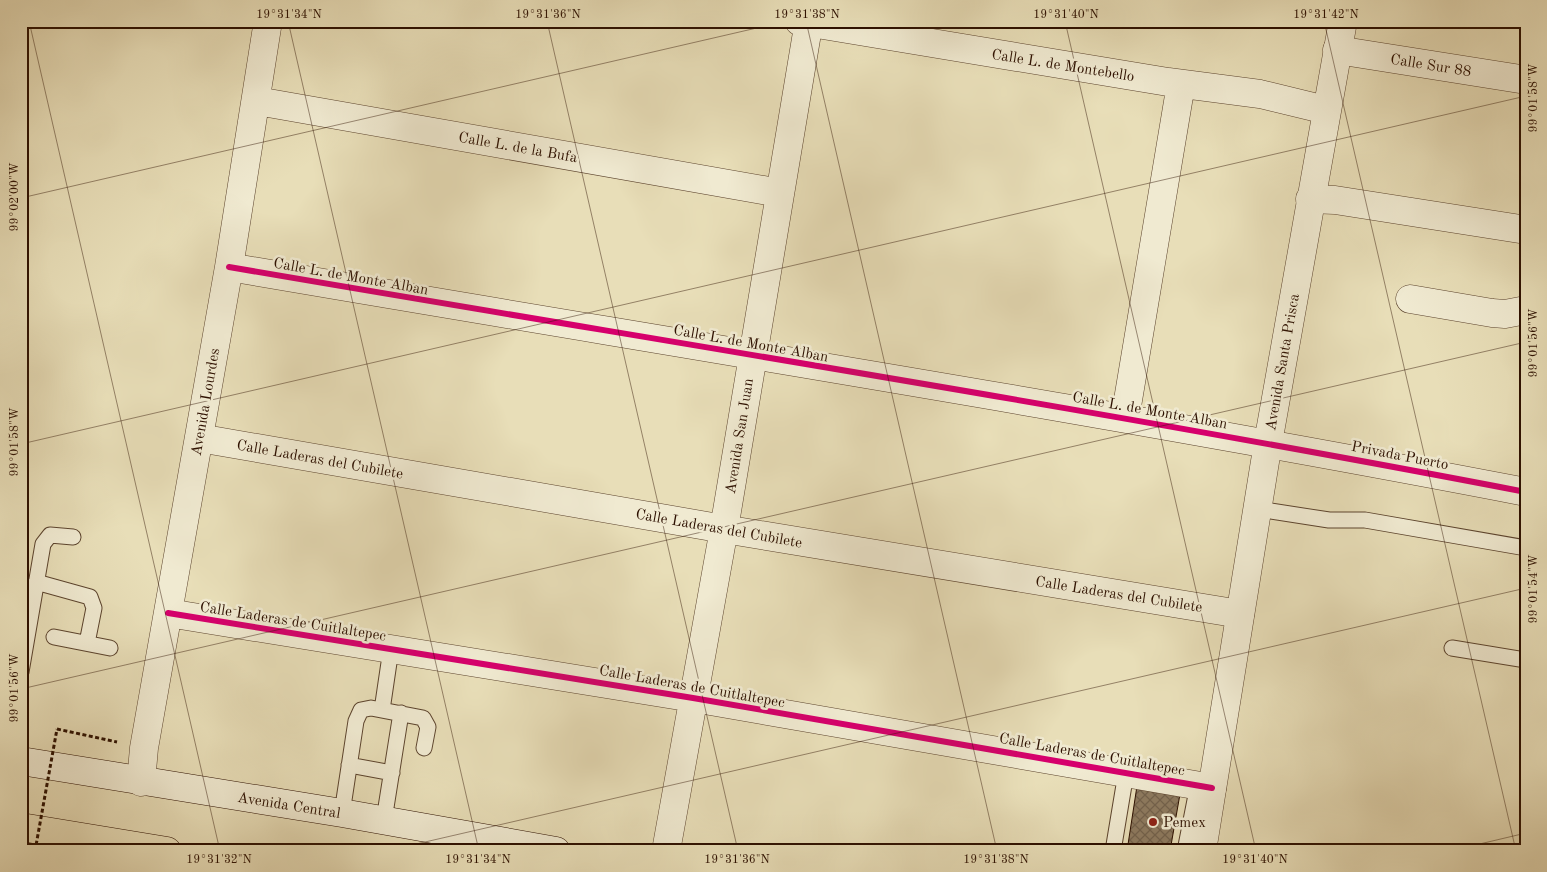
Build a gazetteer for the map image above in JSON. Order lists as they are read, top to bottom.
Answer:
{
  "streets": {
    "street": [
      "Calle L. de Montebello",
      "Calle Sur 88",
      "Calle L. de la Bufa",
      "Calle L. de Monte Alban",
      "Avenida Santa Prisca",
      "Avenida Lourdes",
      "Avenida San Juan",
      "Privada Puerto",
      "Calle Laderas del Cubilete",
      "Calle Laderas de Cuitlaltepec",
      "Avenida Central"
    ]
  },
  "crossings": [
    ["Calle L. de Montebello", "Avenida Santa Prisca"],
    ["Calle L. de Montebello", "Avenida San Juan"],
    ["Calle Sur 88", "Avenida Santa Prisca"],
    ["Calle L. de la Bufa", "Avenida Lourdes"],
    ["Calle L. de la Bufa", "Avenida San Juan"],
    ["Calle L. de Monte Alban", "Avenida Santa Prisca"],
    ["Calle L. de Monte Alban", "Avenida Lourdes"],
    ["Calle L. de Monte Alban", "Avenida San Juan"],
    ["Calle L. de Monte Alban", "Privada Puerto"],
    ["Avenida Santa Prisca", "Privada Puerto"],
    ["Avenida Santa Prisca", "Calle Laderas del Cubilete"],
    ["Avenida Santa Prisca", "Calle Laderas de Cuitlaltepec"],
    ["Avenida Lourdes", "Calle Laderas del Cubilete"],
    ["Avenida Lourdes", "Calle Laderas de Cuitlaltepec"],
    ["Avenida Lourdes", "Avenida Central"],
    ["Avenida San Juan", "Calle Laderas del Cubilete"],
    ["Avenida San Juan", "Calle Laderas de Cuitlaltepec"]
  ],
  "places": ["Pemex"],
  "coordinates": [
    "19°31'34\"N",
    "19°31'36\"N",
    "19°31'38\"N",
    "19°31'40\"N",
    "19°31'42\"N",
    "99°01'58\"W",
    "99°02'00\"W",
    "99°01'56\"W",
    "99°01'54\"W",
    "19°31'32\"N"
  ]
}
